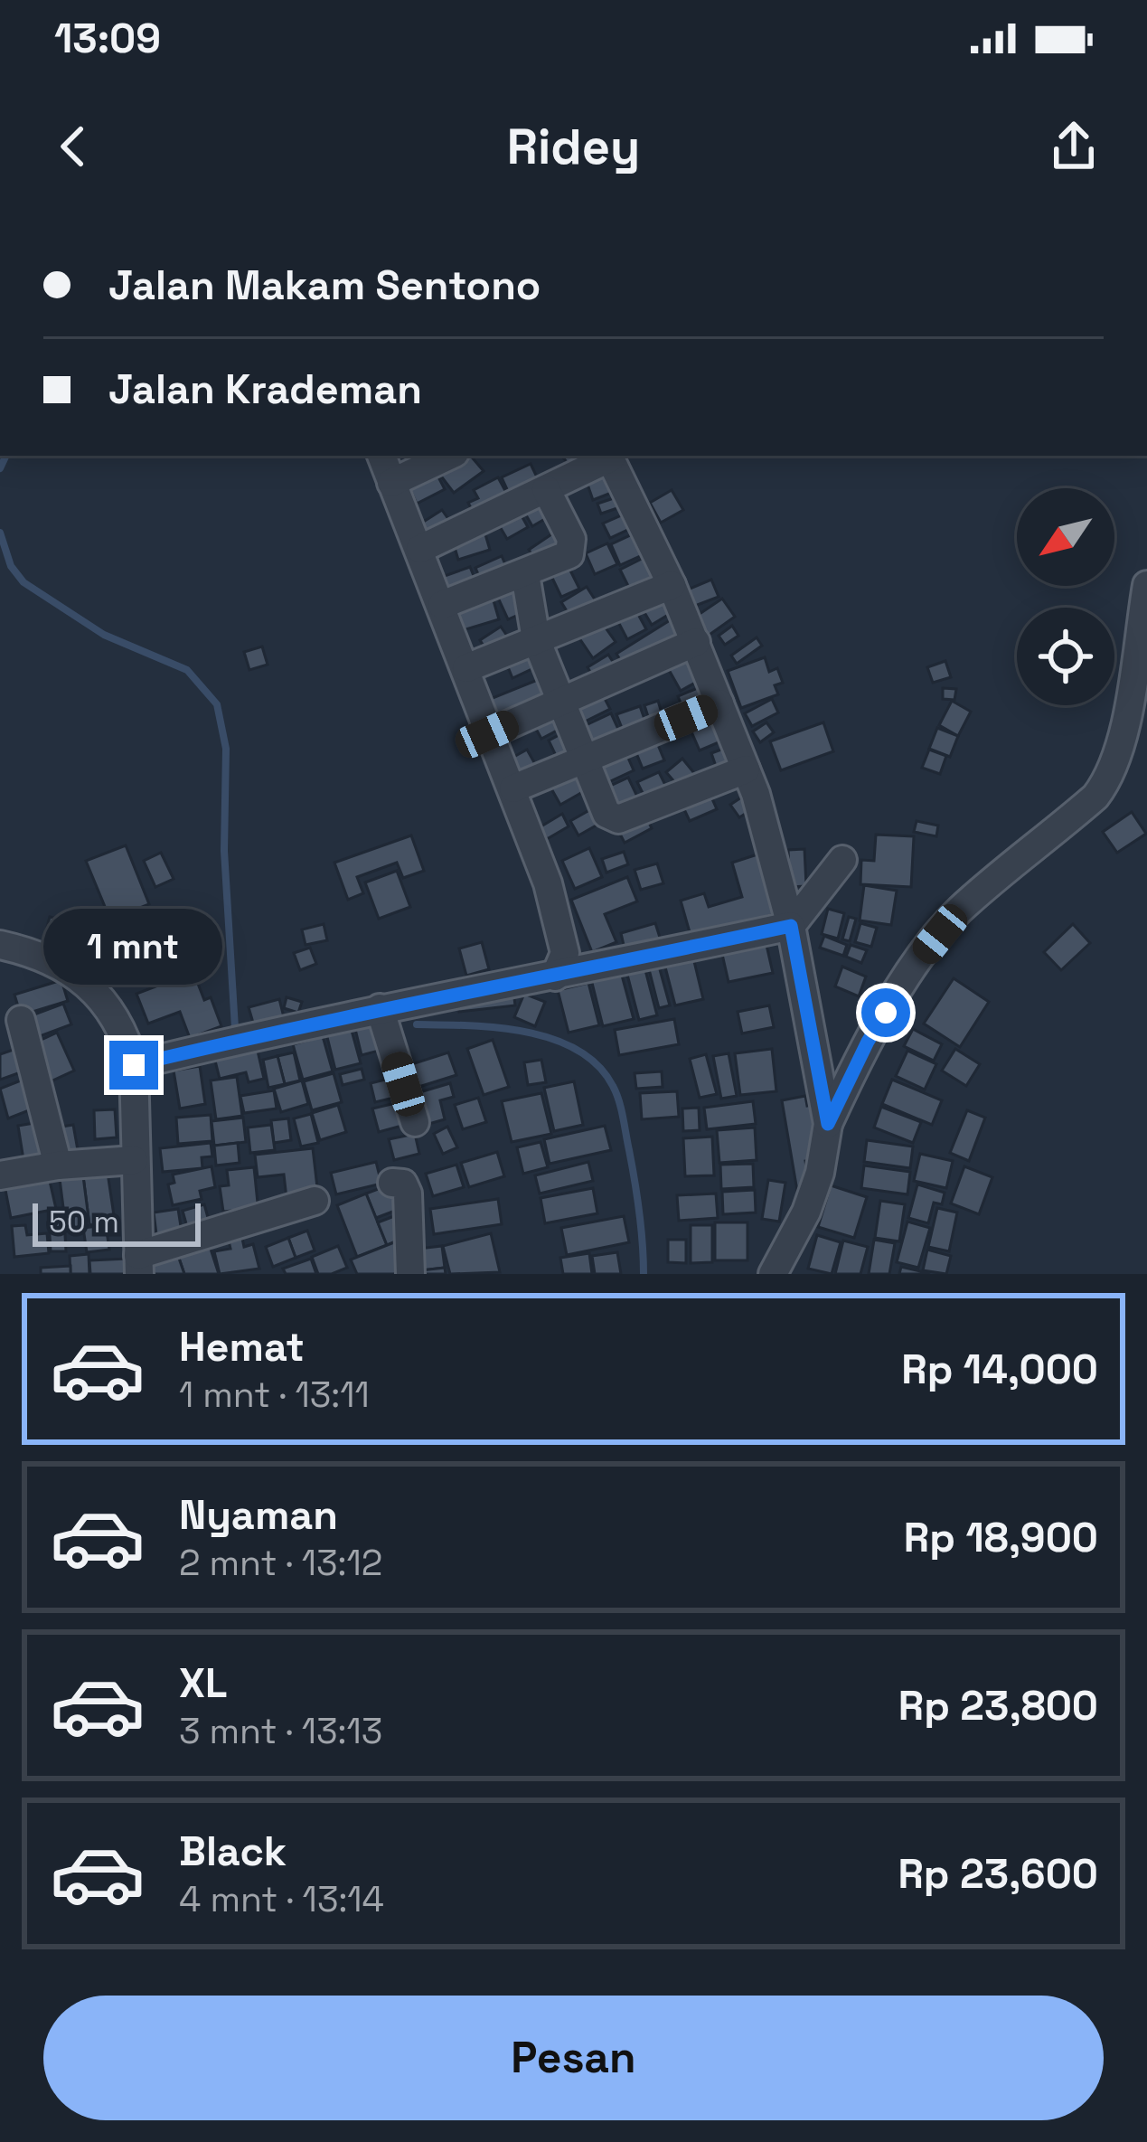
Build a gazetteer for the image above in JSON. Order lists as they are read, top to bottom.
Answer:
{
  "scale_bar": "50 m",
  "north": "bottom left",
  "page": {
    "status": "13:09",
    "header": "Ridey",
    "banner": ["Jalan Makam Sentono", "Jalan Krademan"],
    "bubble": "1 mnt",
    "scale": "50 m",
    "list": [
      {
        "name": "Hemat",
        "note": "1 mnt · 13:11",
        "value": "Rp 14,000"
      },
      {
        "name": "Nyaman",
        "note": "2 mnt · 13:12",
        "value": "Rp 18,900"
      },
      {
        "name": "XL",
        "note": "3 mnt · 13:13",
        "value": "Rp 23,800"
      },
      {
        "name": "Black",
        "note": "4 mnt · 13:14",
        "value": "Rp 23,600"
      }
    ],
    "buttons": "Pesan"
  }
}
